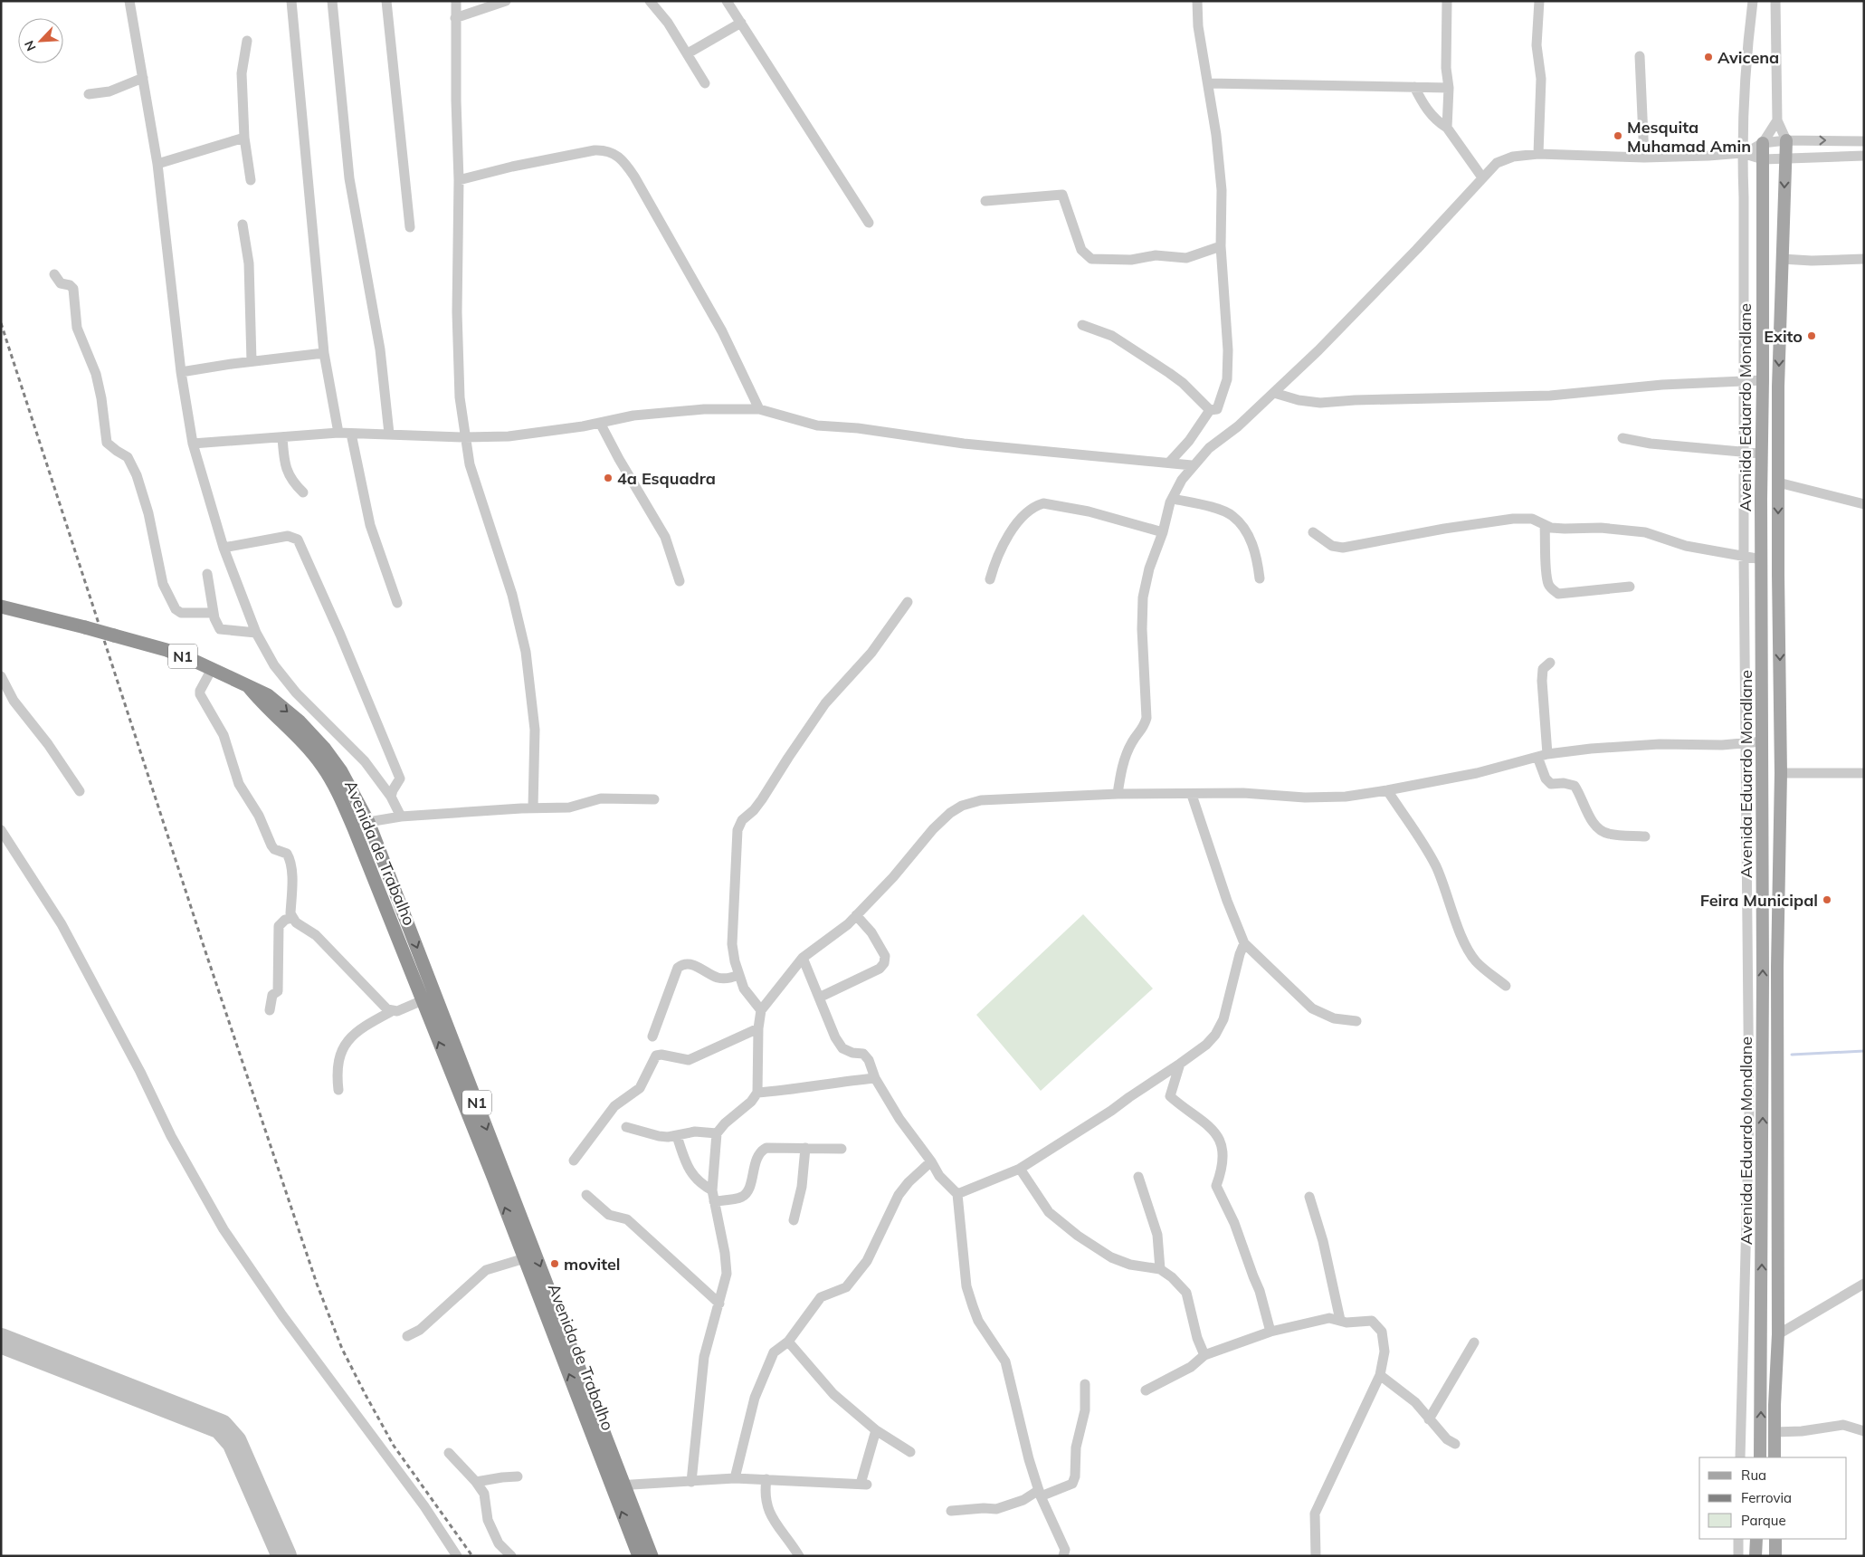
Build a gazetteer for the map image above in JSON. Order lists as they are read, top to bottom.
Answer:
{
  "streets": {
    "highway": ["N1", "Avenida de Trabalho"],
    "main road": ["Avenida Eduardo Mondlane"]
  },
  "crossings": [
    ["N1", "Avenida de Trabalho"]
  ],
  "places": [
    "Avicena",
    "Mesquita Muhamad Amin",
    "Exito",
    "4a Esquadra",
    "Feira Municipal",
    "movitel"
  ],
  "legend": ["Rua", "Ferrovia", "Parque"],
  "north": "bottom left"
}
